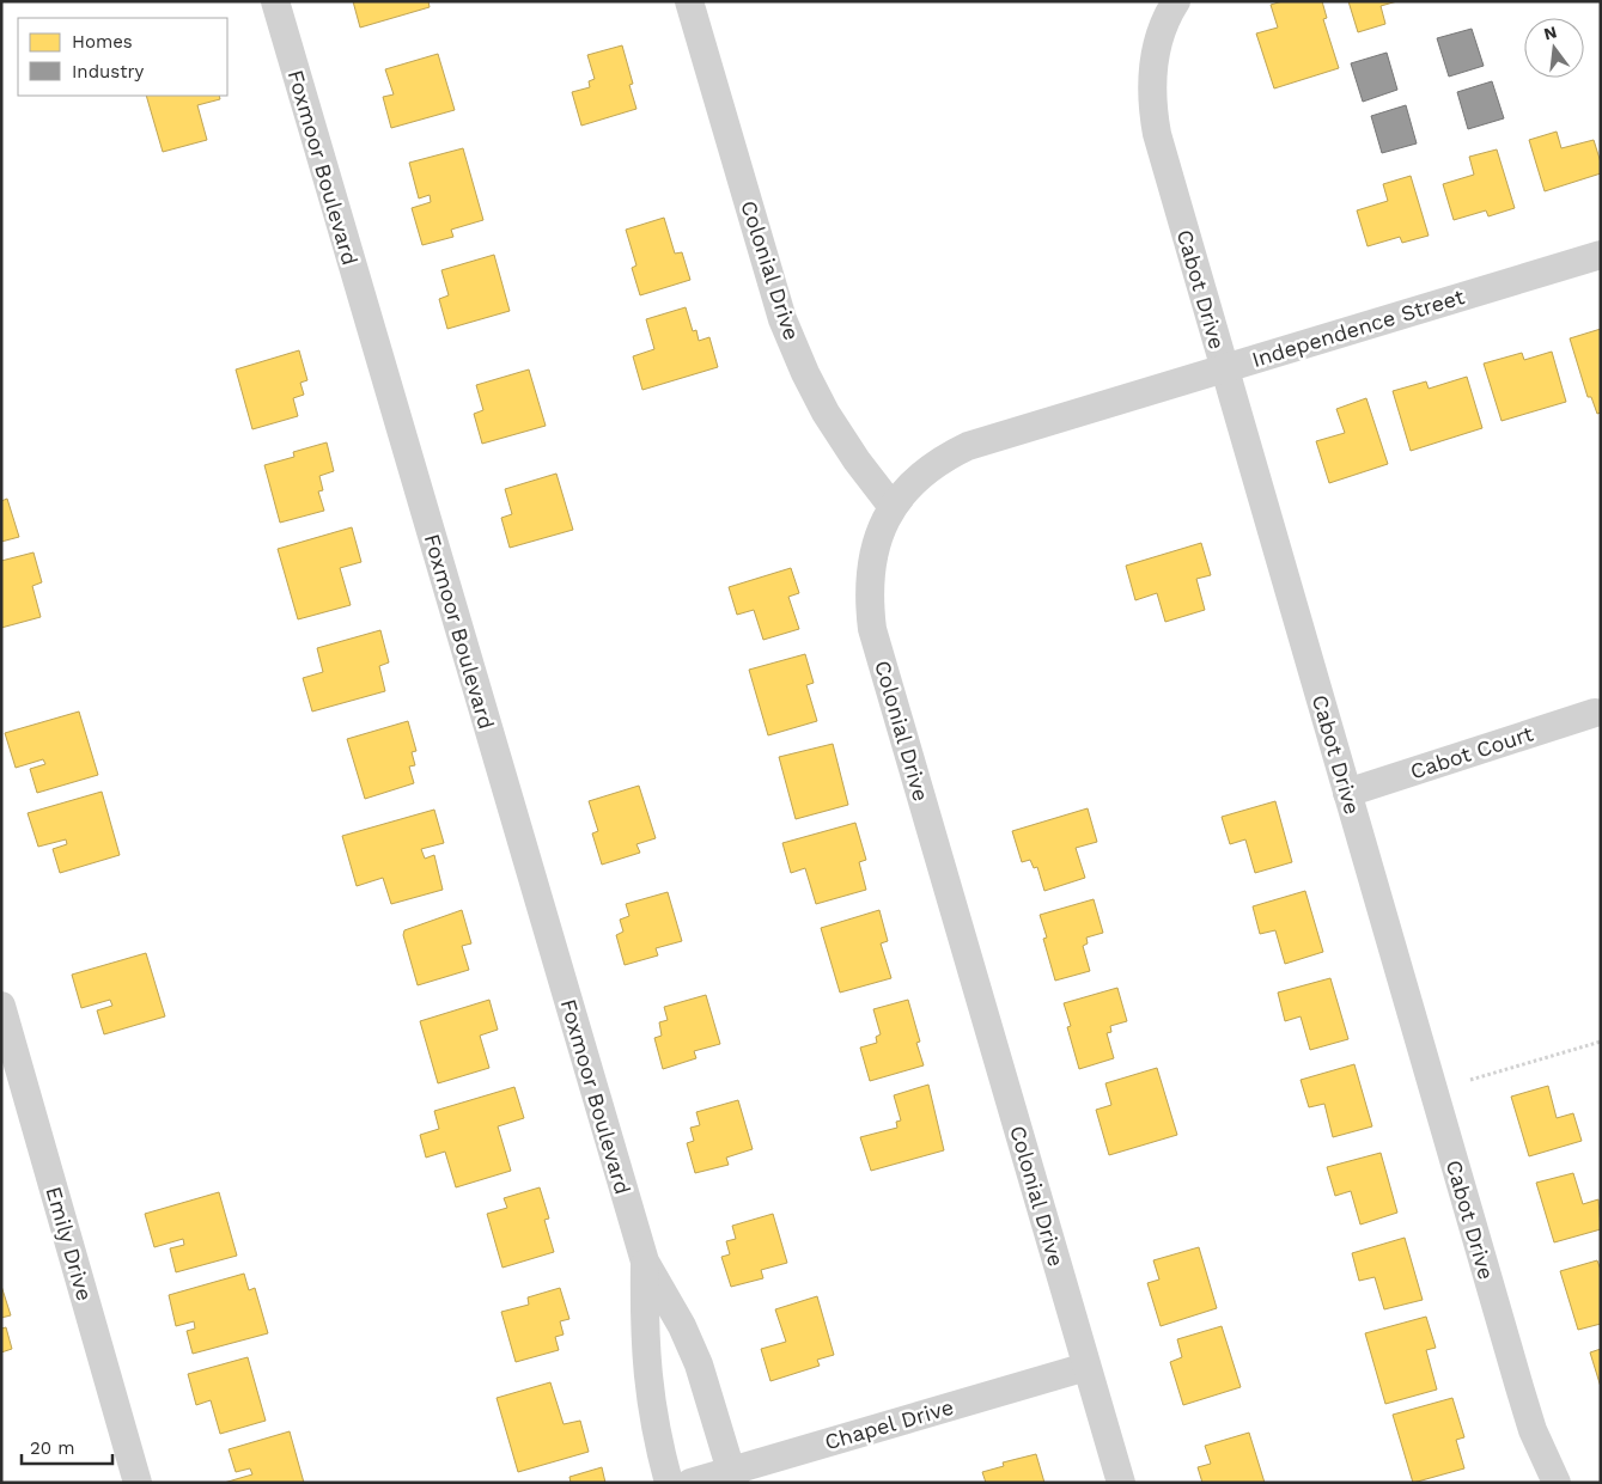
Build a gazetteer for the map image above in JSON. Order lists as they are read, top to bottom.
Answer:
{
  "streets": {
    "street": [
      "Foxmoor Boulevard",
      "Colonial Drive",
      "Cabot Drive",
      "Independence Street",
      "Cabot Court",
      "Emily Drive",
      "Chapel Drive"
    ]
  },
  "crossings": [
    ["Foxmoor Boulevard", "Chapel Drive"],
    ["Colonial Drive", "Independence Street"],
    ["Colonial Drive", "Chapel Drive"],
    ["Cabot Drive", "Independence Street"],
    ["Cabot Drive", "Cabot Court"]
  ],
  "legend": ["Homes", "Industry"],
  "scale_bar": "20 m",
  "north": "top"
}
